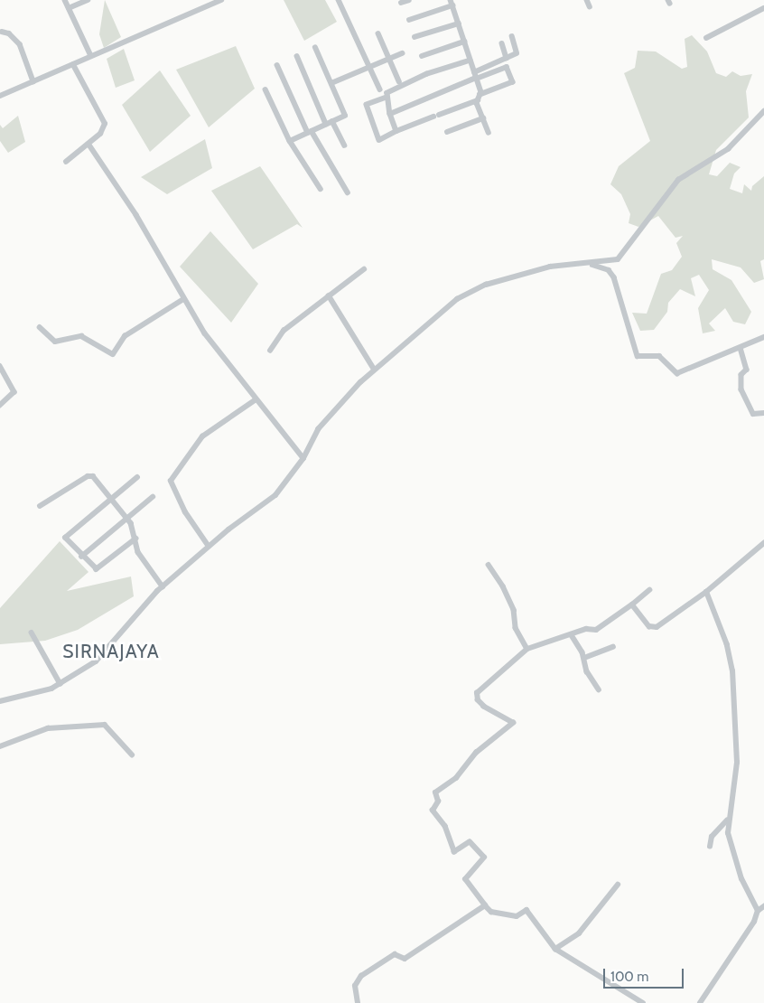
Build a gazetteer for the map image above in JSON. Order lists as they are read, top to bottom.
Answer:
{
  "districts": ["SIRNAJAYA"],
  "scale_bar": "100 m"
}
